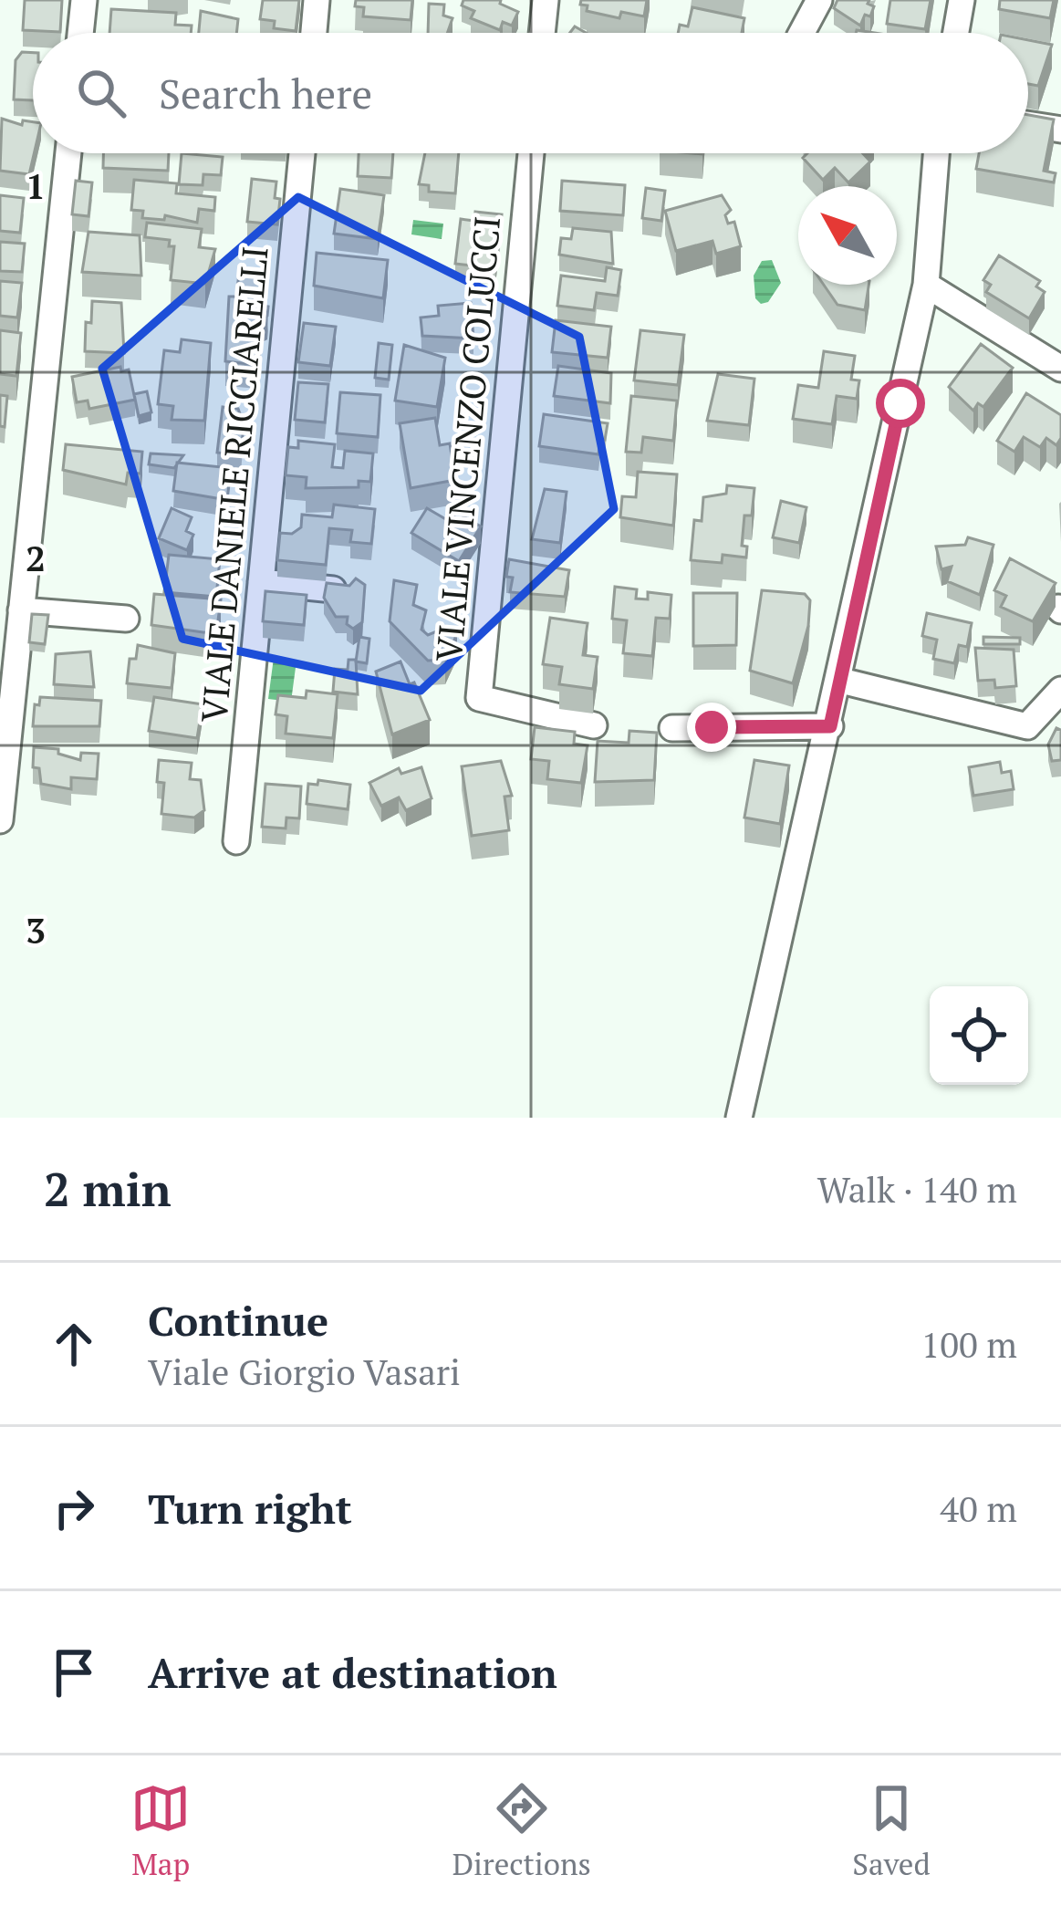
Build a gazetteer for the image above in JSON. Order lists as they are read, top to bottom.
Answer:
{
  "streets": {
    "street": ["VIALE VINCENZO COLUCCI", "VIALE DANIELE RICCIARELLI"]
  },
  "north": "top left",
  "page": {
    "search": "Search here",
    "heading": ["2 min", "Walk · 140 m"],
    "list": [
      ["Continue", "Viale Giorgio Vasari", "100 m"],
      ["Turn right", "40 m"],
      "Arrive at destination"
    ],
    "nav": ["Map", "Directions", "Saved"]
  },
  "grid": {
    "rows": ["1", "2", "3"]
  }
}
